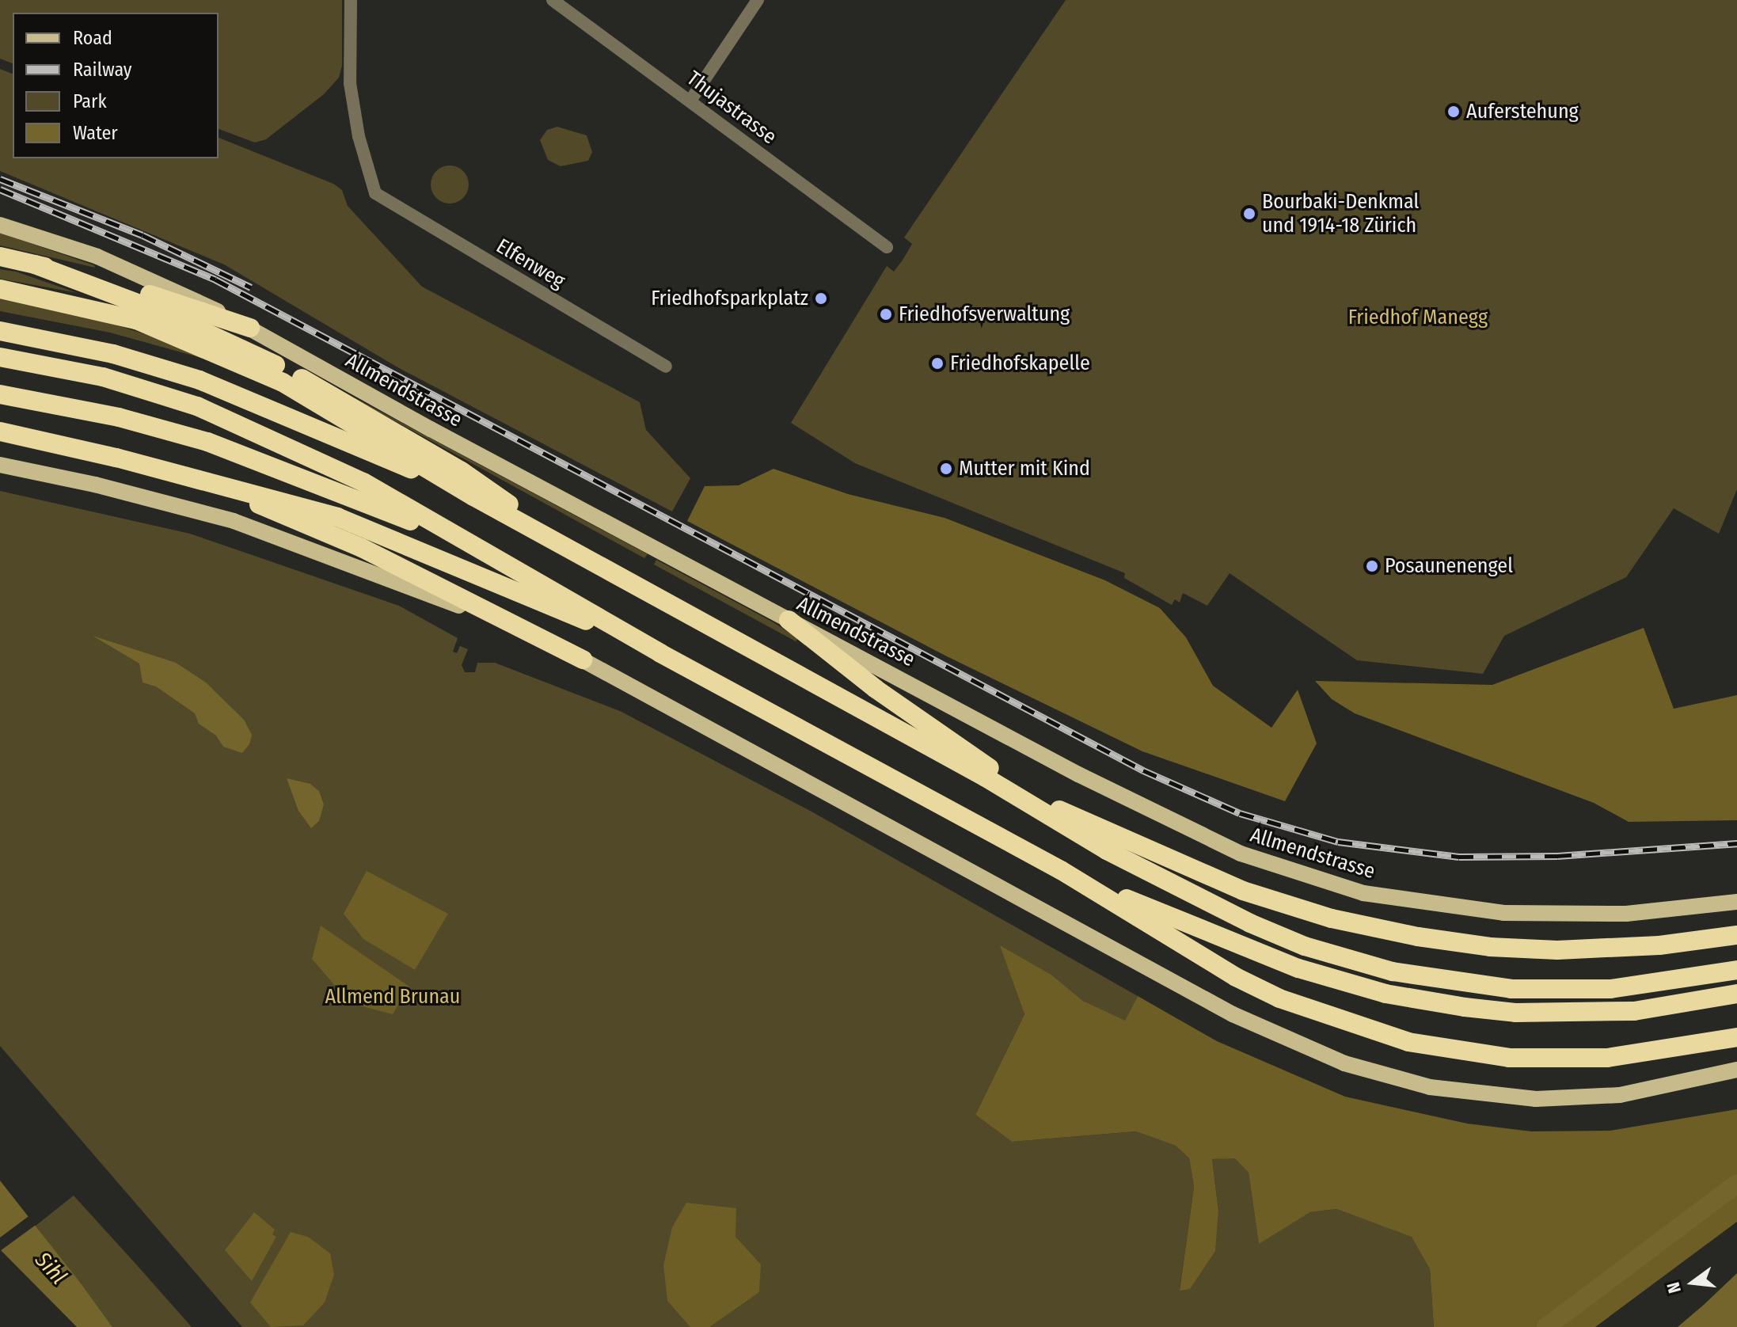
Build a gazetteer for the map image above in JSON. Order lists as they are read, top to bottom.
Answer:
{
  "streets": {
    "main road": ["Allmendstrasse"],
    "street": ["Thujastrasse", "Elfenweg"]
  },
  "water": ["Sihl"],
  "parks": ["Friedhof Manegg", "Allmend Brunau"],
  "places": [
    "Auferstehung",
    "Bourbaki-Denkmal und 1914-18 Zürich",
    "Friedhofsparkplatz",
    "Friedhofsverwaltung",
    "Friedhofskapelle",
    "Mutter mit Kind",
    "Posaunenengel"
  ],
  "legend": [
    "Road",
    "Railway",
    "Park",
    "Water"
  ],
  "north": "left"
}
